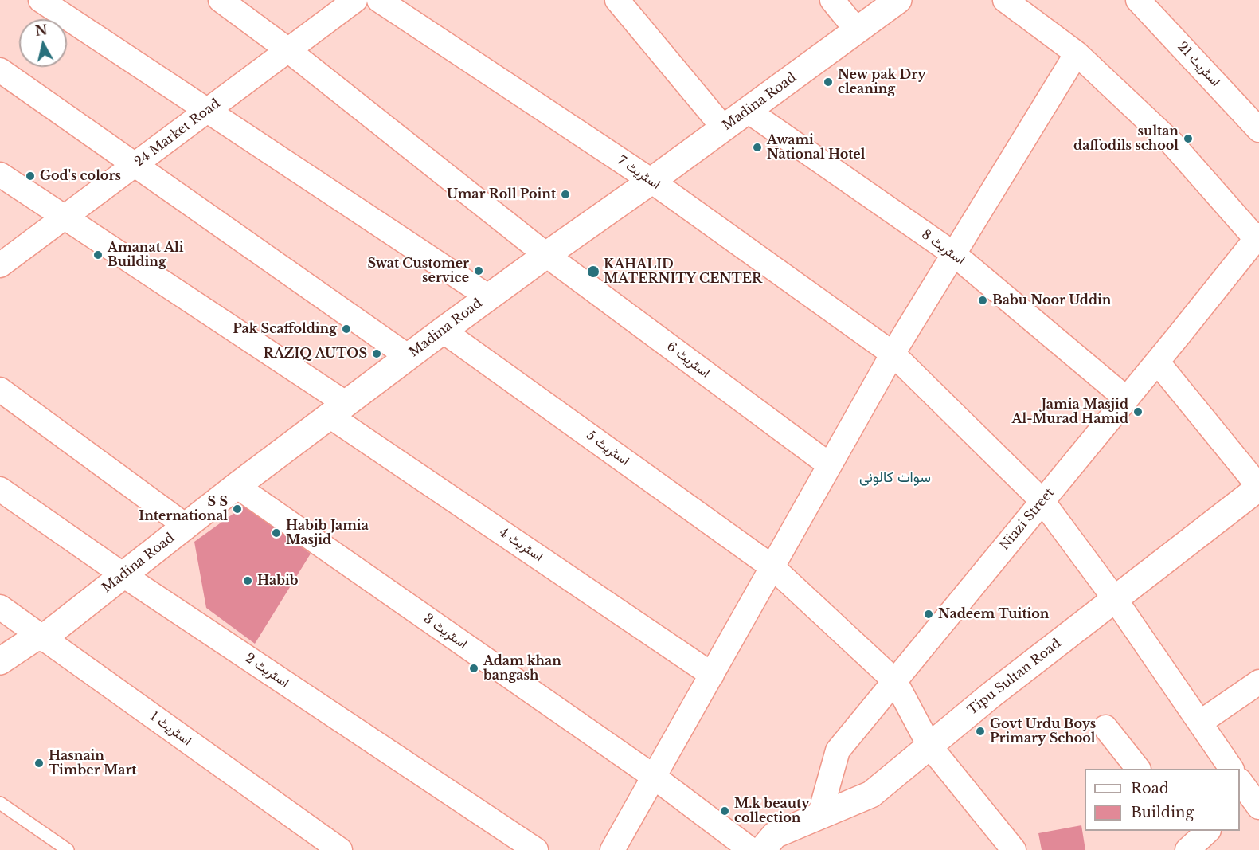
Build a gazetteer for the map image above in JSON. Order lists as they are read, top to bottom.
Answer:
{
  "streets": {
    "street": [
      "اسٹریٹ 21",
      "Madina Road",
      "24 Market Road",
      "اسٹریٹ 7",
      "اسٹریٹ 8",
      "اسٹریٹ 6",
      "اسٹریٹ 5",
      "Niazi Street",
      "اسٹریٹ 4",
      "اسٹریٹ 3",
      "اسٹریٹ 2",
      "Tipu Sultan Road",
      "اسٹریٹ 1"
    ]
  },
  "crossings": [
    ["Madina Road", "اسٹریٹ 7"],
    ["Madina Road", "اسٹریٹ 8"],
    ["Madina Road", "اسٹریٹ 6"],
    ["Madina Road", "اسٹریٹ 5"],
    ["Madina Road", "اسٹریٹ 4"],
    ["Madina Road", "اسٹریٹ 3"],
    ["Madina Road", "اسٹریٹ 2"],
    ["Madina Road", "اسٹریٹ 1"],
    ["24 Market Road", "اسٹریٹ 6"],
    ["24 Market Road", "اسٹریٹ 4"],
    ["اسٹریٹ 7", "Niazi Street"],
    ["اسٹریٹ 7", "Tipu Sultan Road"],
    ["اسٹریٹ 8", "Niazi Street"],
    ["اسٹریٹ 5", "Niazi Street"],
    ["اسٹریٹ 5", "Tipu Sultan Road"],
    ["Niazi Street", "Tipu Sultan Road"]
  ],
  "districts": ["سوات کالونی"],
  "places": [
    "New pak Dry cleaning",
    "sultan daffodils school",
    "Awami National Hotel",
    "God's colors",
    "Umar Roll Point",
    "Amanat Ali Building",
    "Swat Customer service",
    "KAHALID MATERNITY CENTER",
    "Babu Noor Uddin",
    "Pak Scaffolding",
    "RAZIQ AUTOS",
    "Jamia Masjid Al-Murad Hamid",
    "S S International",
    "Habib Jamia Masjid",
    "Habib",
    "Nadeem Tuition",
    "Adam khan bangash",
    "Govt Urdu Boys Primary School",
    "Hasnain Timber Mart",
    "M.k beauty collection"
  ],
  "legend": ["Road", "Building"],
  "north": "top"
}
